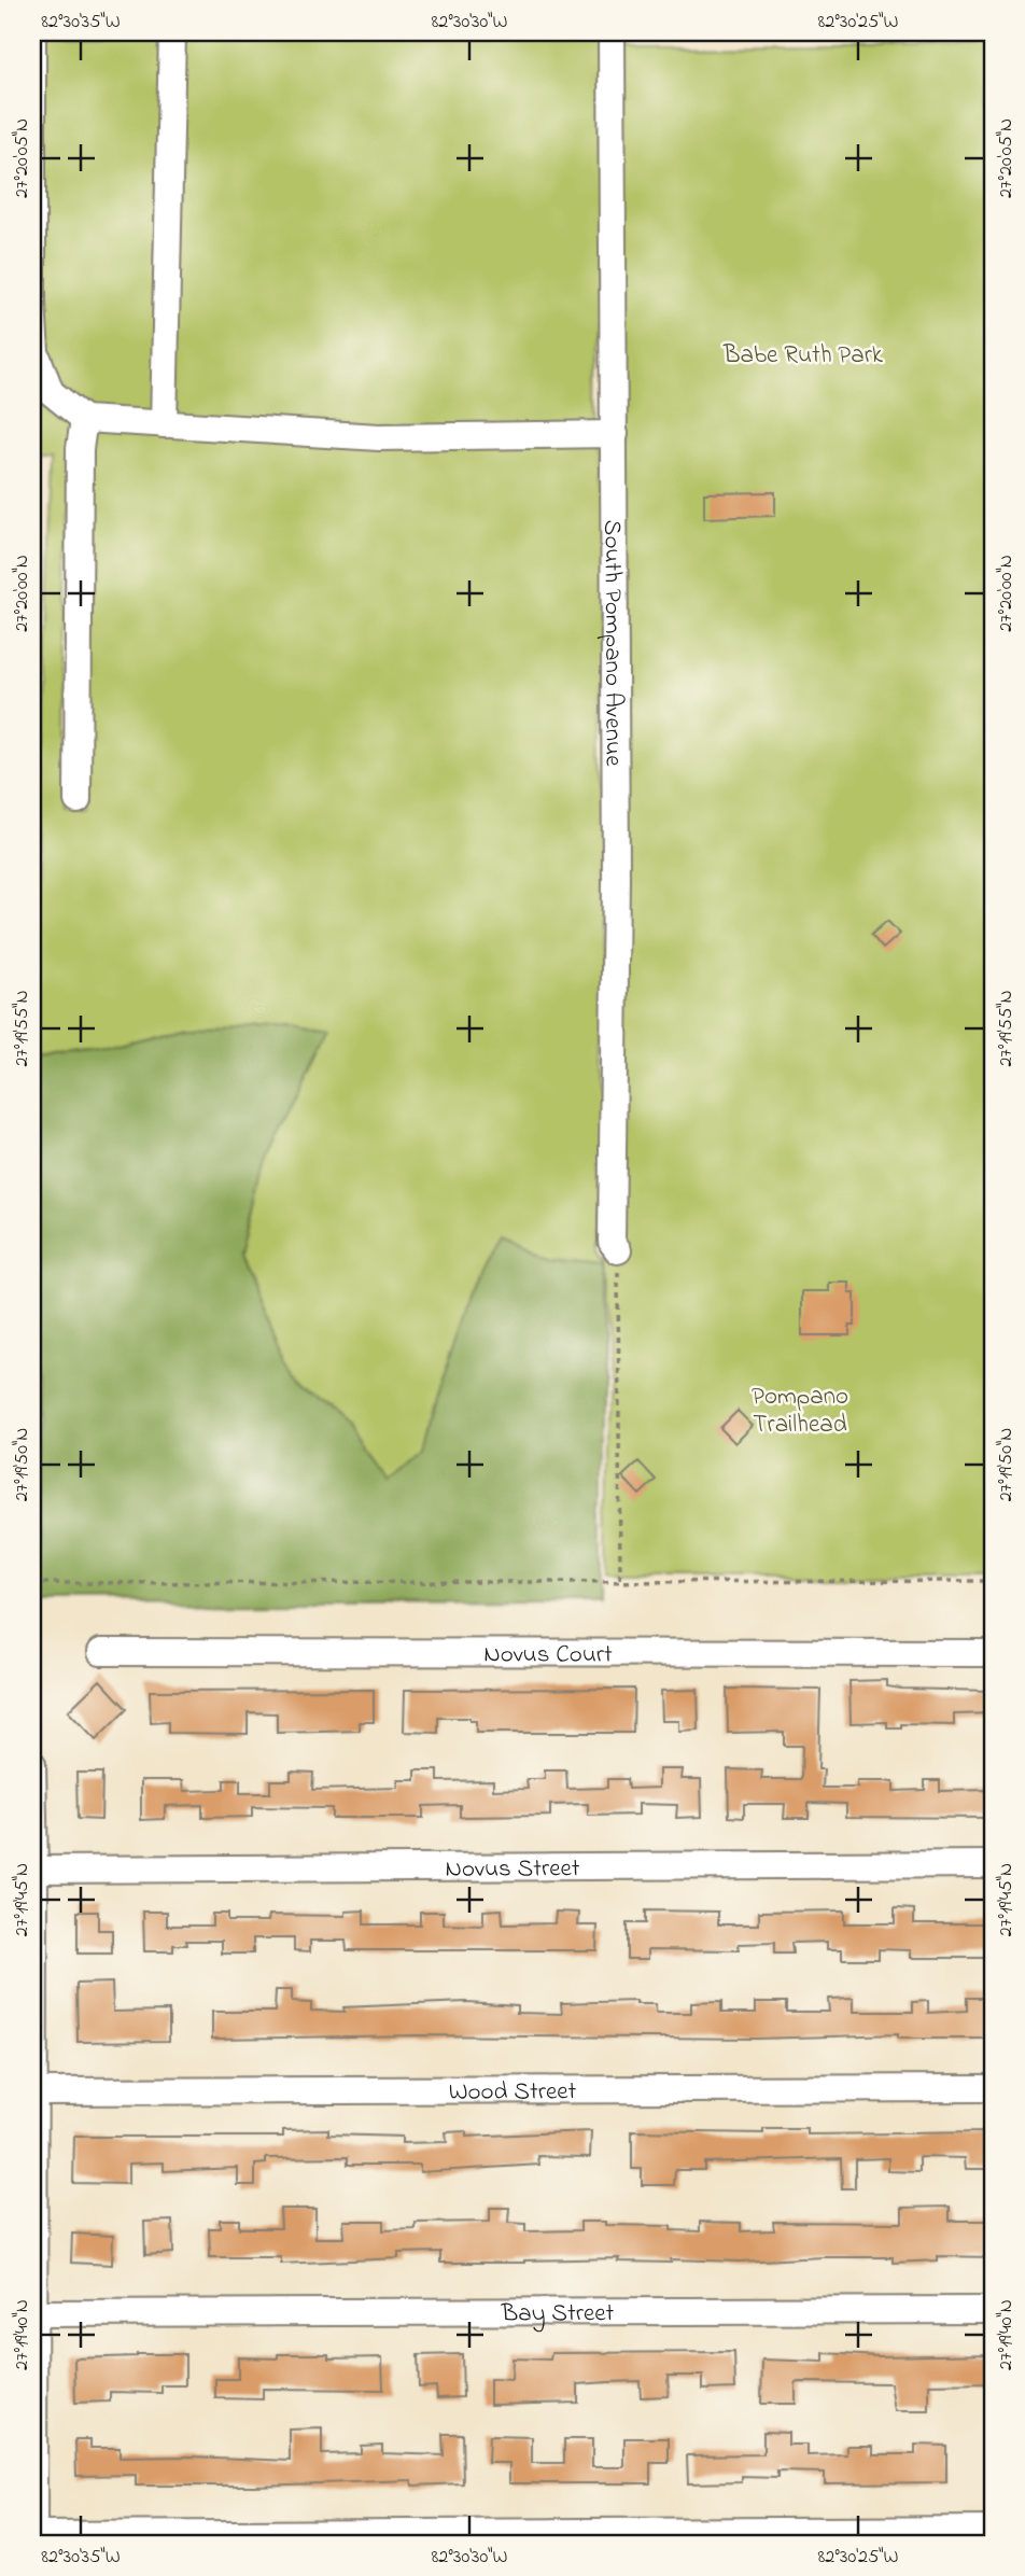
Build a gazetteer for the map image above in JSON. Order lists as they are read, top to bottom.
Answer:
{
  "streets": {
    "street": [
      "South Pompano Avenue",
      "Novus Court",
      "Novus Street",
      "Wood Street",
      "Bay Street"
    ]
  },
  "parks": ["Babe Ruth Park", "Pompano Trailhead"],
  "coordinates": [
    "82°30'35\"W",
    "82°30'30\"W",
    "82°30'25\"W",
    "27°20'05\"N",
    "27°20'00\"N",
    "27°19'55\"N",
    "27°19'50\"N",
    "27°19'45\"N",
    "27°19'40\"N"
  ]
}
